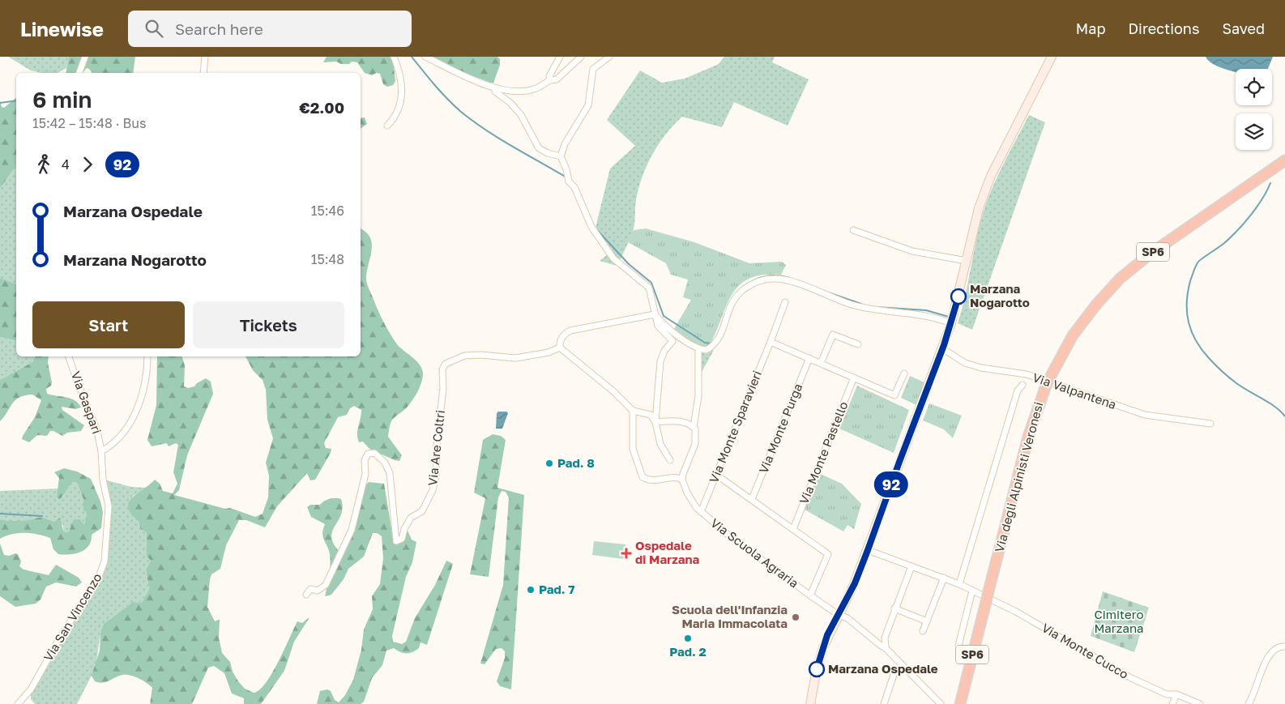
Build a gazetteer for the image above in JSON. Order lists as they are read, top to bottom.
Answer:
{
  "streets": {
    "highway": ["SP6", "Via degli Alpinisti Veronesi"],
    "street": [
      "Via Valpantena",
      "Via Gaspari",
      "Via Monte Sparavieri",
      "Via Monte Purga",
      "Via Are Coltri",
      "Via Monte Pastello",
      "Via Scuola Agraria",
      "Via San Vincenzo",
      "Via Monte Cucco"
    ]
  },
  "crossings": [
    ["Via Gaspari", "Via San Vincenzo"],
    ["Via Monte Sparavieri", "Via Scuola Agraria"]
  ],
  "parks": ["Cimitero Marzana"],
  "places": {
    "other": [
      "Marzana Nogarotto",
      "Pad. 8",
      "Pad. 7",
      "Scuola dell'Infanzia Maria Immacolata",
      "Pad. 2",
      "Marzana Ospedale"
    ],
    "health": ["Ospedale di Marzana"]
  },
  "lines": ["bus line 92"],
  "page": {
    "header": "Linewise",
    "search": "Search here",
    "nav": ["Map", "Directions", "Saved"],
    "on_map": "92",
    "heading": ["6 min", "15:42 – 15:48 · Bus", "€2.00"],
    "legs": ["4", "92"],
    "list": [
      {
        "name": "Marzana Ospedale",
        "value": "15:46"
      },
      {
        "name": "Marzana Nogarotto",
        "value": "15:48"
      }
    ],
    "buttons": ["Start", "Tickets"]
  }
}
